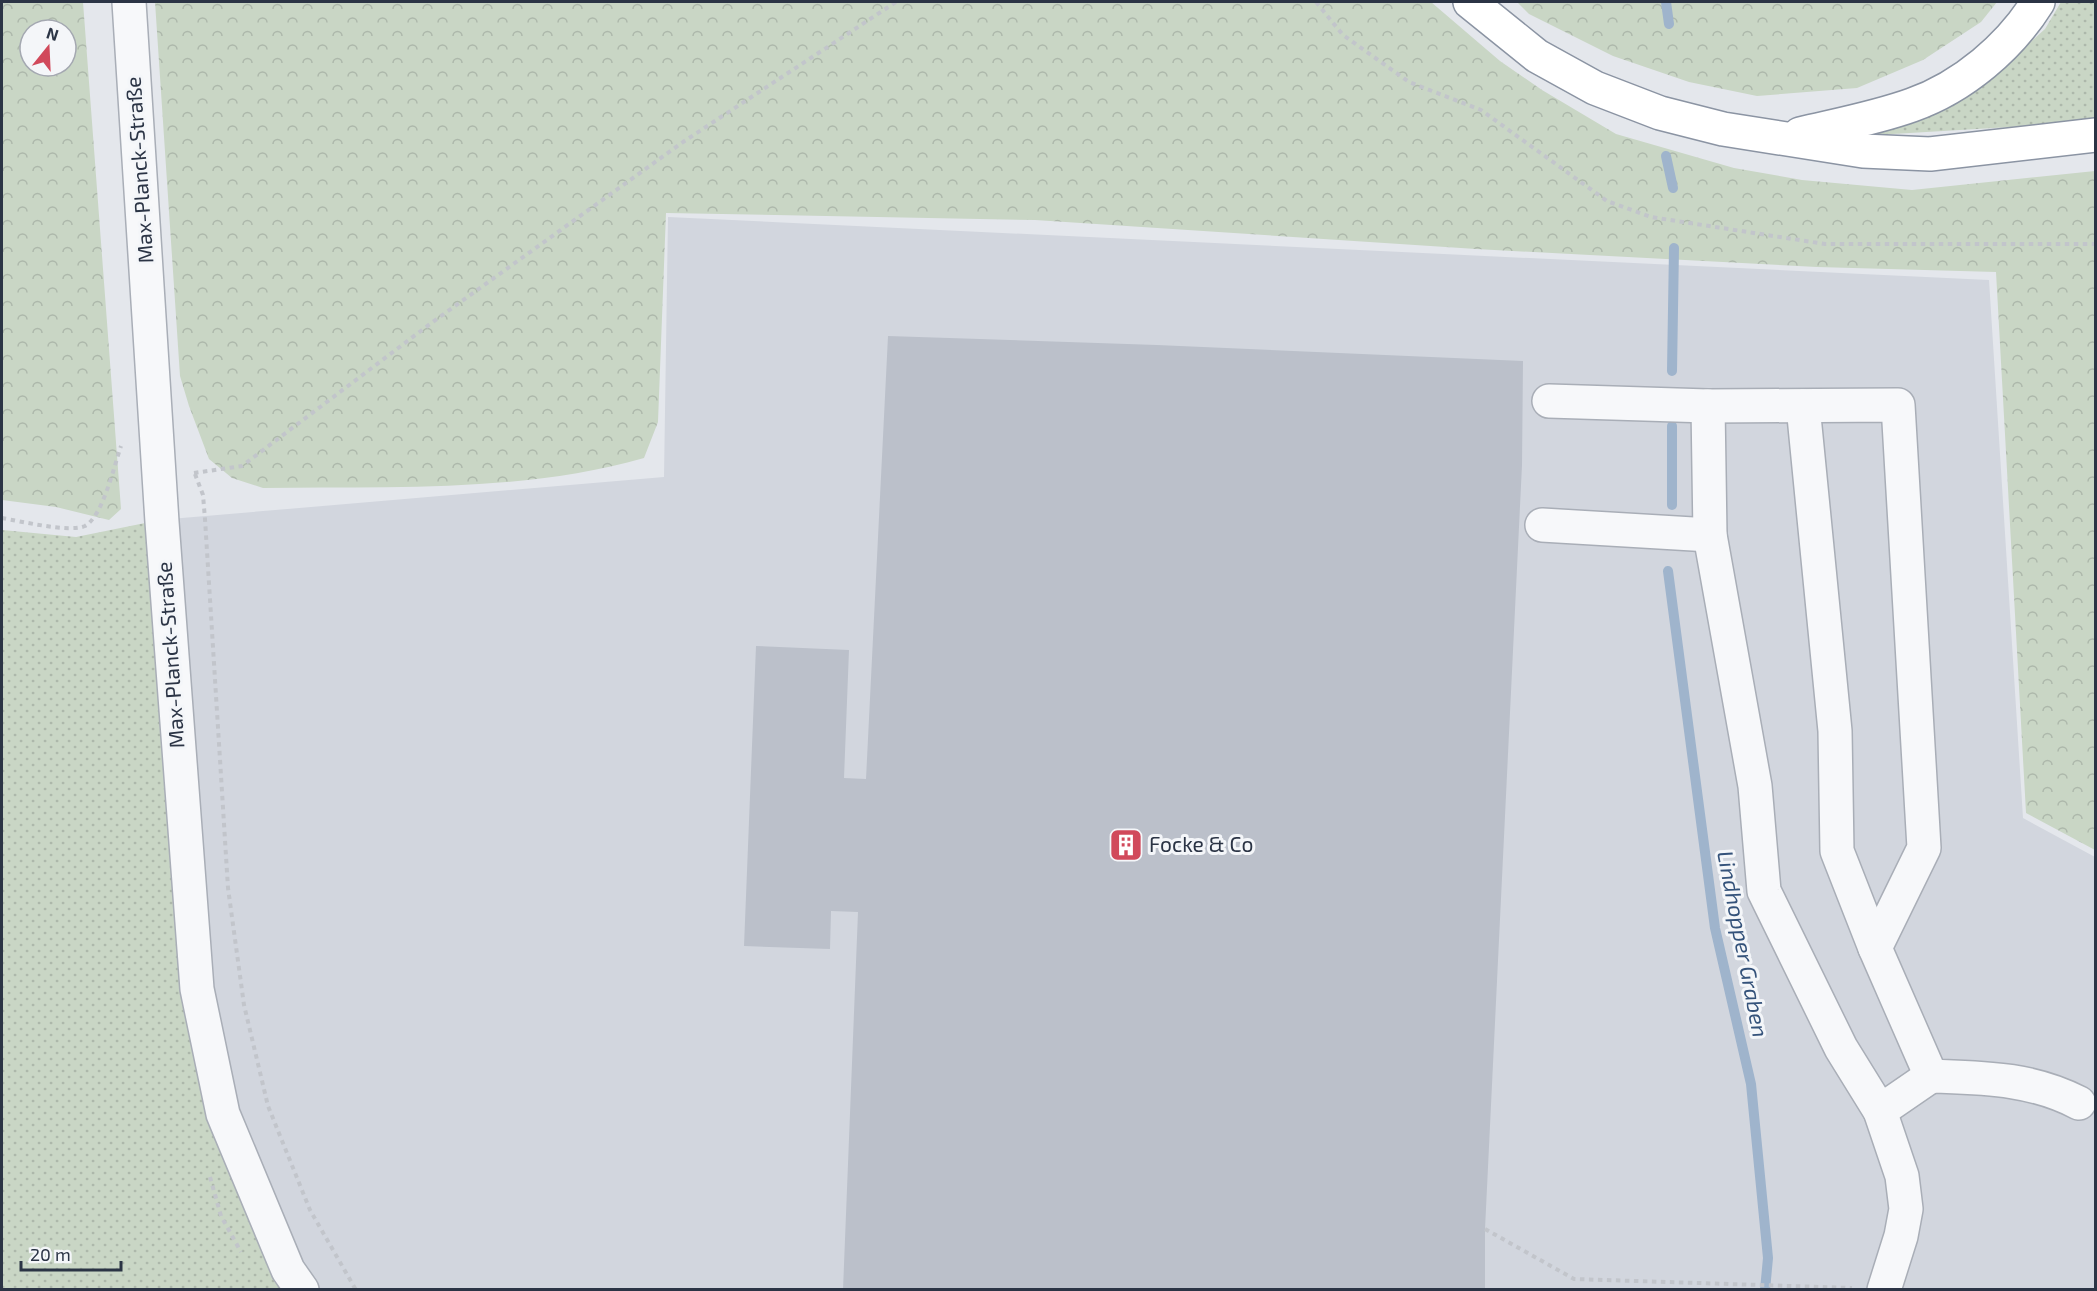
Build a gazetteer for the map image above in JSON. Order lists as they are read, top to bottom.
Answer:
{
  "streets": {
    "street": ["Max-Planck-Straße"]
  },
  "water": ["Lindhopper Graben"],
  "places": {
    "building": ["Focke & Co"]
  },
  "scale_bar": "20 m",
  "north": "top"
}
